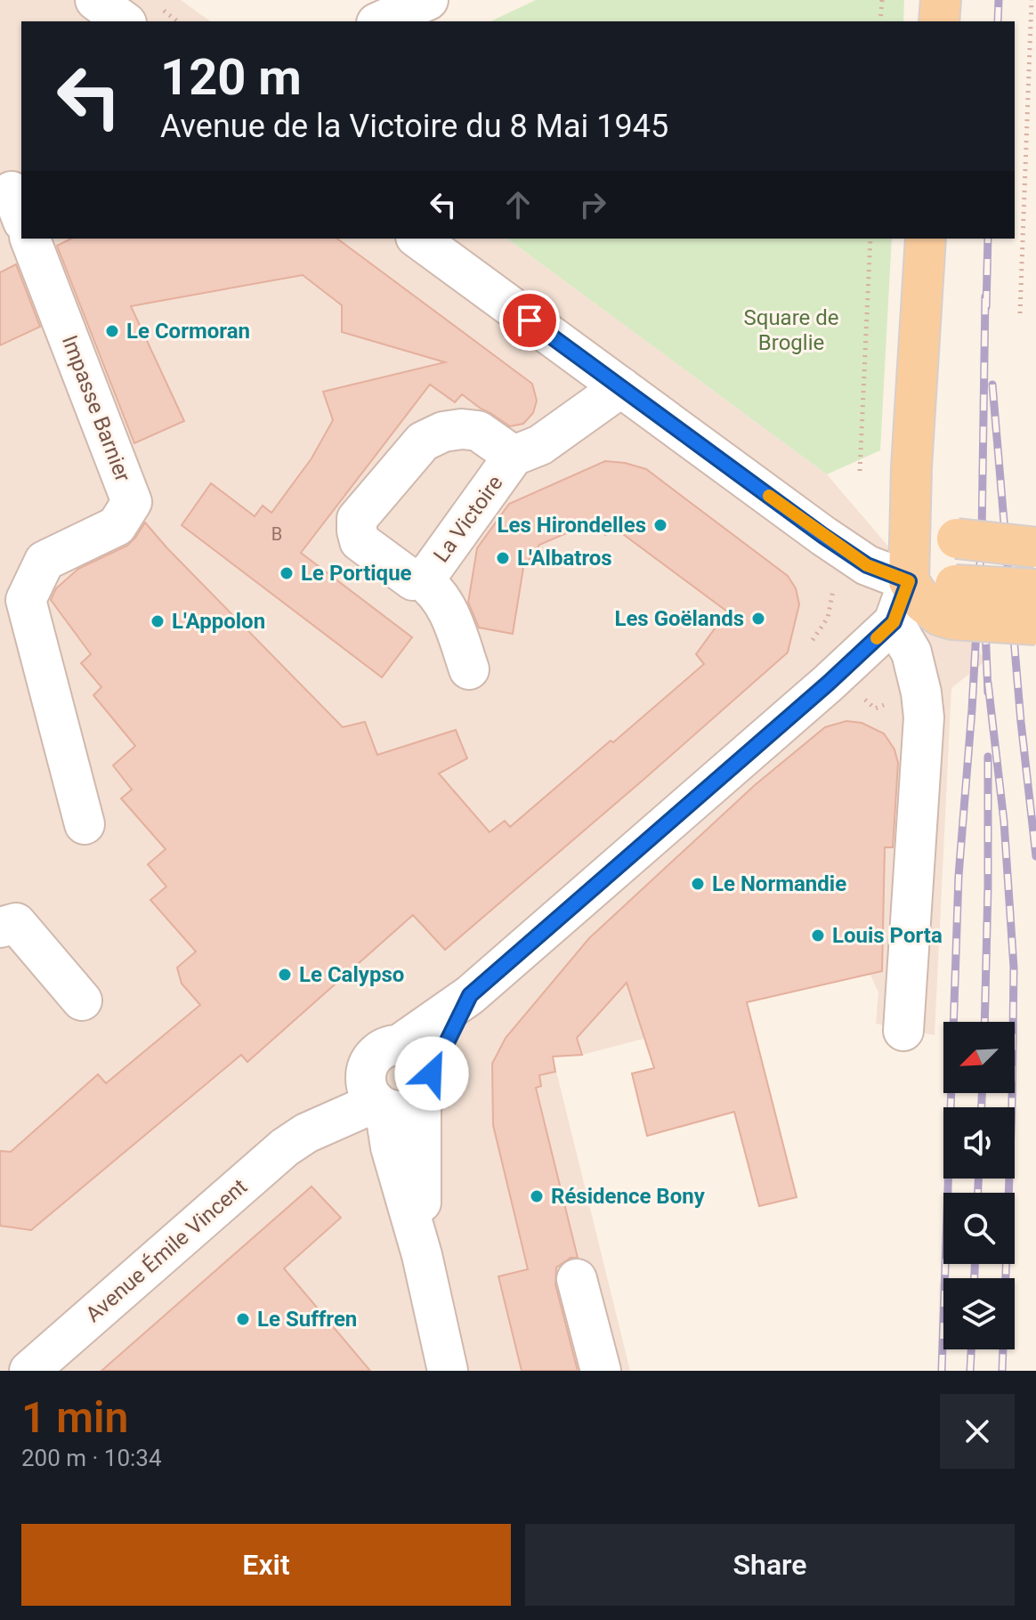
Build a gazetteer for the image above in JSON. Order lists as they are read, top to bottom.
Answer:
{
  "streets": {
    "street": ["Impasse Barnier", "La Victoire", "Avenue Émile Vincent"]
  },
  "parks": ["Square de Broglie"],
  "places": [
    "Le Cormoran",
    "Les Hirondelles",
    "L'Albatros",
    "Le Portique",
    "Les Goëlands",
    "L'Appolon",
    "Le Normandie",
    "Louis Porta",
    "Le Calypso",
    "Résidence Bony",
    "Le Suffren"
  ],
  "house_numbers": ["B"],
  "north": "bottom left",
  "page": {
    "turn": ["120 m", "Avenue de la Victoire du 8 Mai 1945"],
    "heading": ["1 min", "200 m · 10:34"],
    "buttons": ["Exit", "Share"]
  }
}
